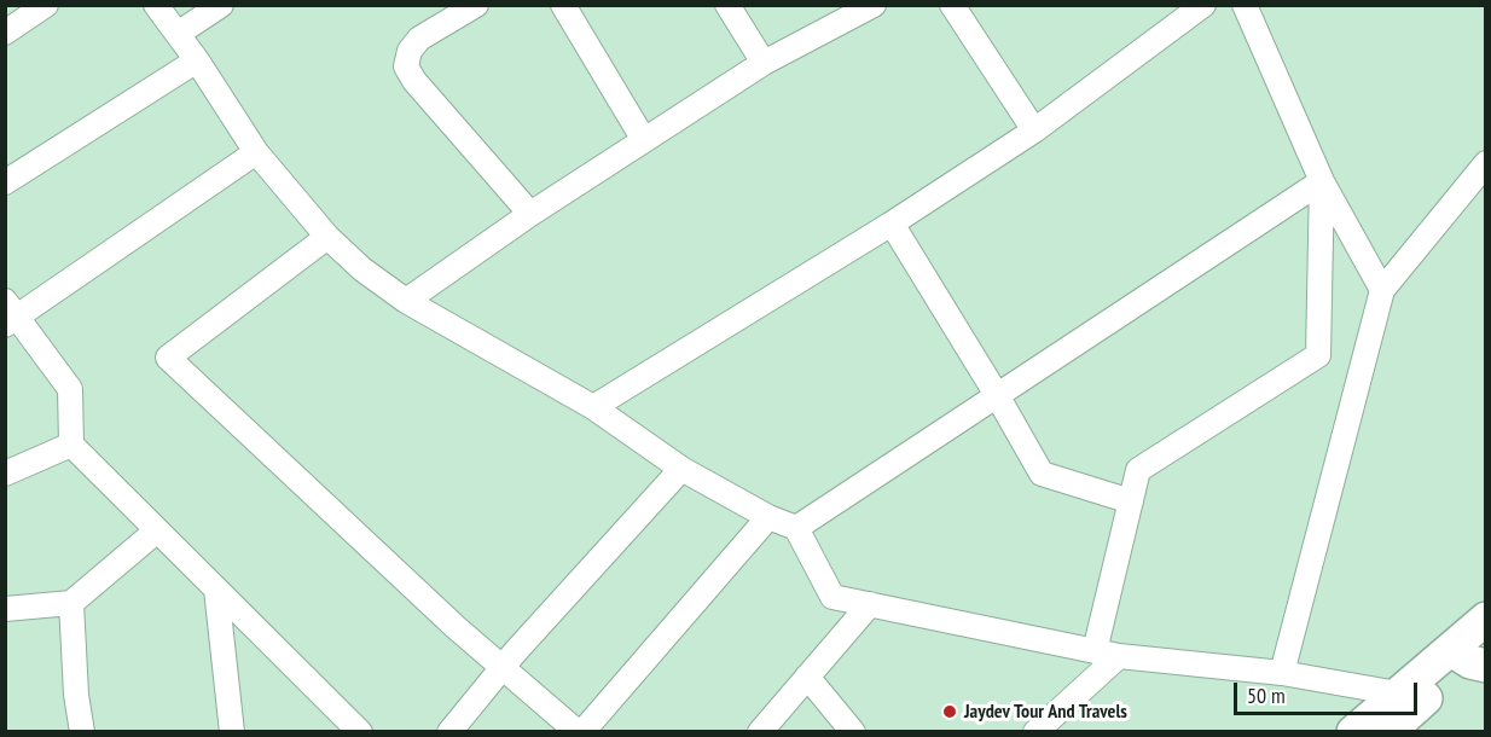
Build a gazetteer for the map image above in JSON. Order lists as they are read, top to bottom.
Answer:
{
  "places": ["Jaydev Tour And Travels"],
  "scale_bar": "50 m"
}
